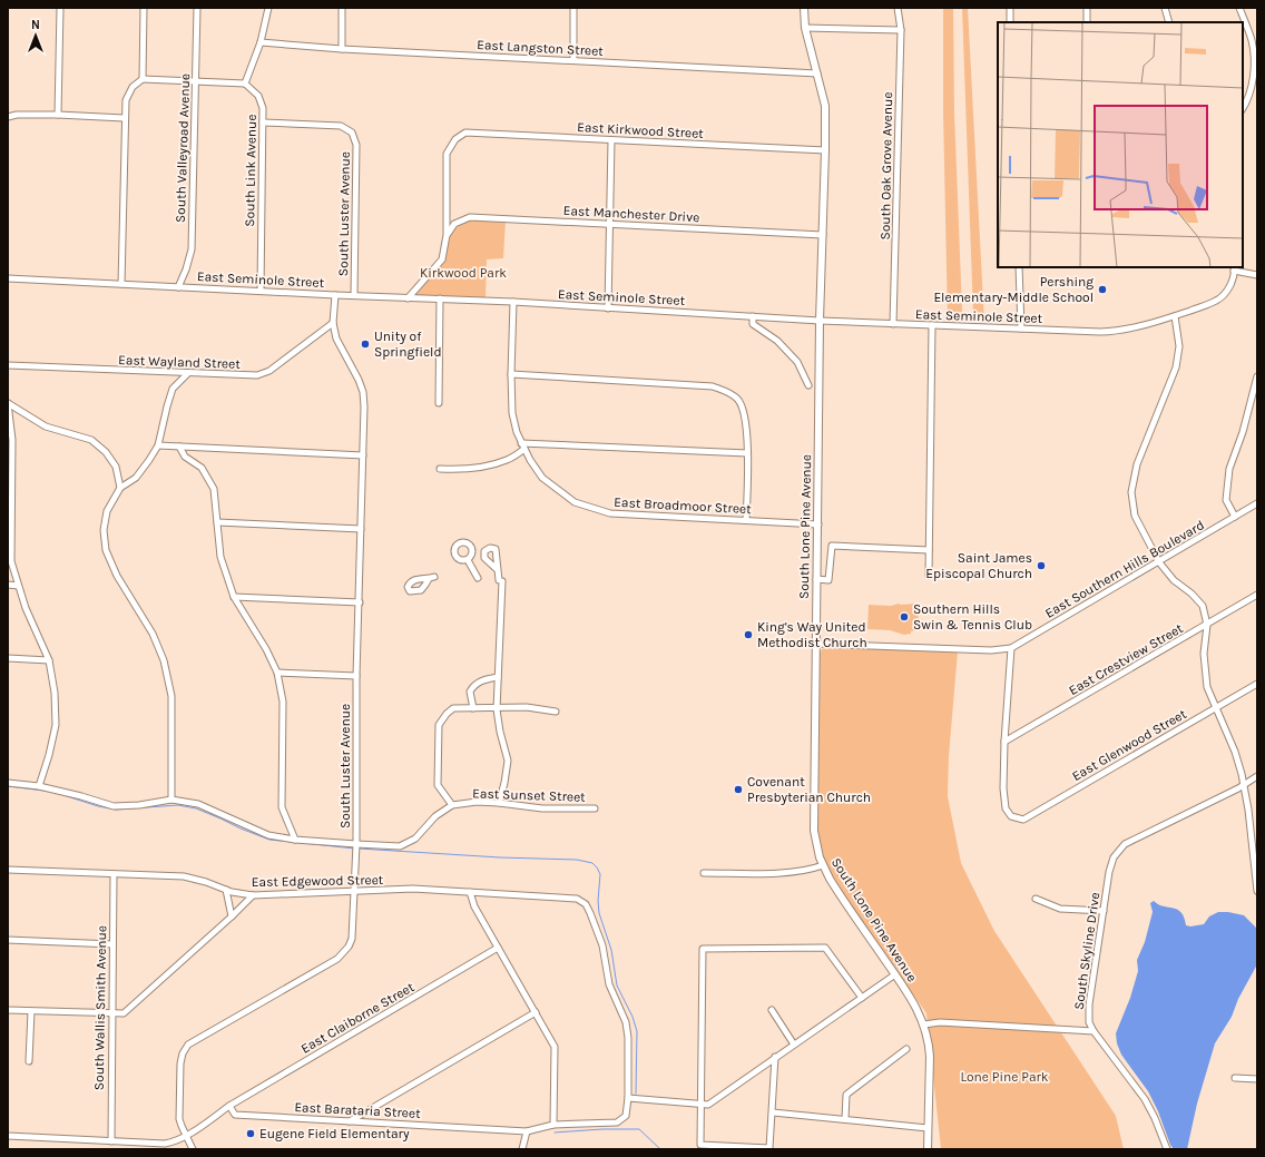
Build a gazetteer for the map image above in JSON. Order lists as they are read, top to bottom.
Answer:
{
  "streets": {
    "main road": ["South Lone Pine Avenue"],
    "street": [
      "East Langston Street",
      "East Kirkwood Street",
      "South Valleyroad Avenue",
      "South Oak Grove Avenue",
      "South Link Avenue",
      "South Luster Avenue",
      "East Manchester Drive",
      "East Seminole Street",
      "East Wayland Street",
      "East Broadmoor Street",
      "East Southern Hills Boulevard",
      "East Crestview Street",
      "East Glenwood Street",
      "East Sunset Street",
      "East Edgewood Street",
      "South Skyline Drive",
      "South Wallis Smith Avenue",
      "East Claiborne Street",
      "East Barataria Street"
    ]
  },
  "crossings": [
    ["East Langston Street", "South Lone Pine Avenue"],
    ["East Kirkwood Street", "East Manchester Drive"],
    ["East Kirkwood Street", "South Lone Pine Avenue"],
    ["South Valleyroad Avenue", "East Seminole Street"],
    ["South Oak Grove Avenue", "East Seminole Street"],
    ["South Link Avenue", "South Luster Avenue"],
    ["South Link Avenue", "East Seminole Street"],
    ["South Luster Avenue", "East Seminole Street"],
    ["South Luster Avenue", "East Wayland Street"],
    ["South Luster Avenue", "East Sunset Street"],
    ["South Luster Avenue", "East Edgewood Street"],
    ["East Manchester Drive", "South Lone Pine Avenue"],
    ["East Seminole Street", "East Broadmoor Street"],
    ["East Seminole Street", "South Lone Pine Avenue"],
    ["East Broadmoor Street", "South Lone Pine Avenue"],
    ["South Lone Pine Avenue", "East Southern Hills Boulevard"],
    ["East Crestview Street", "East Glenwood Street"],
    ["East Edgewood Street", "South Wallis Smith Avenue"],
    ["East Edgewood Street", "East Barataria Street"],
    ["East Claiborne Street", "East Barataria Street"]
  ],
  "parks": ["Kirkwood Park", "Lone Pine Park"],
  "places": [
    "Pershing Elementary-Middle School",
    "Unity of Springfield",
    "Saint James Episcopal Church",
    "Southern Hills Swin & Tennis Club",
    "King's Way United Methodist Church",
    "Covenant Presbyterian Church",
    "Eugene Field Elementary"
  ],
  "north": "top"
}
